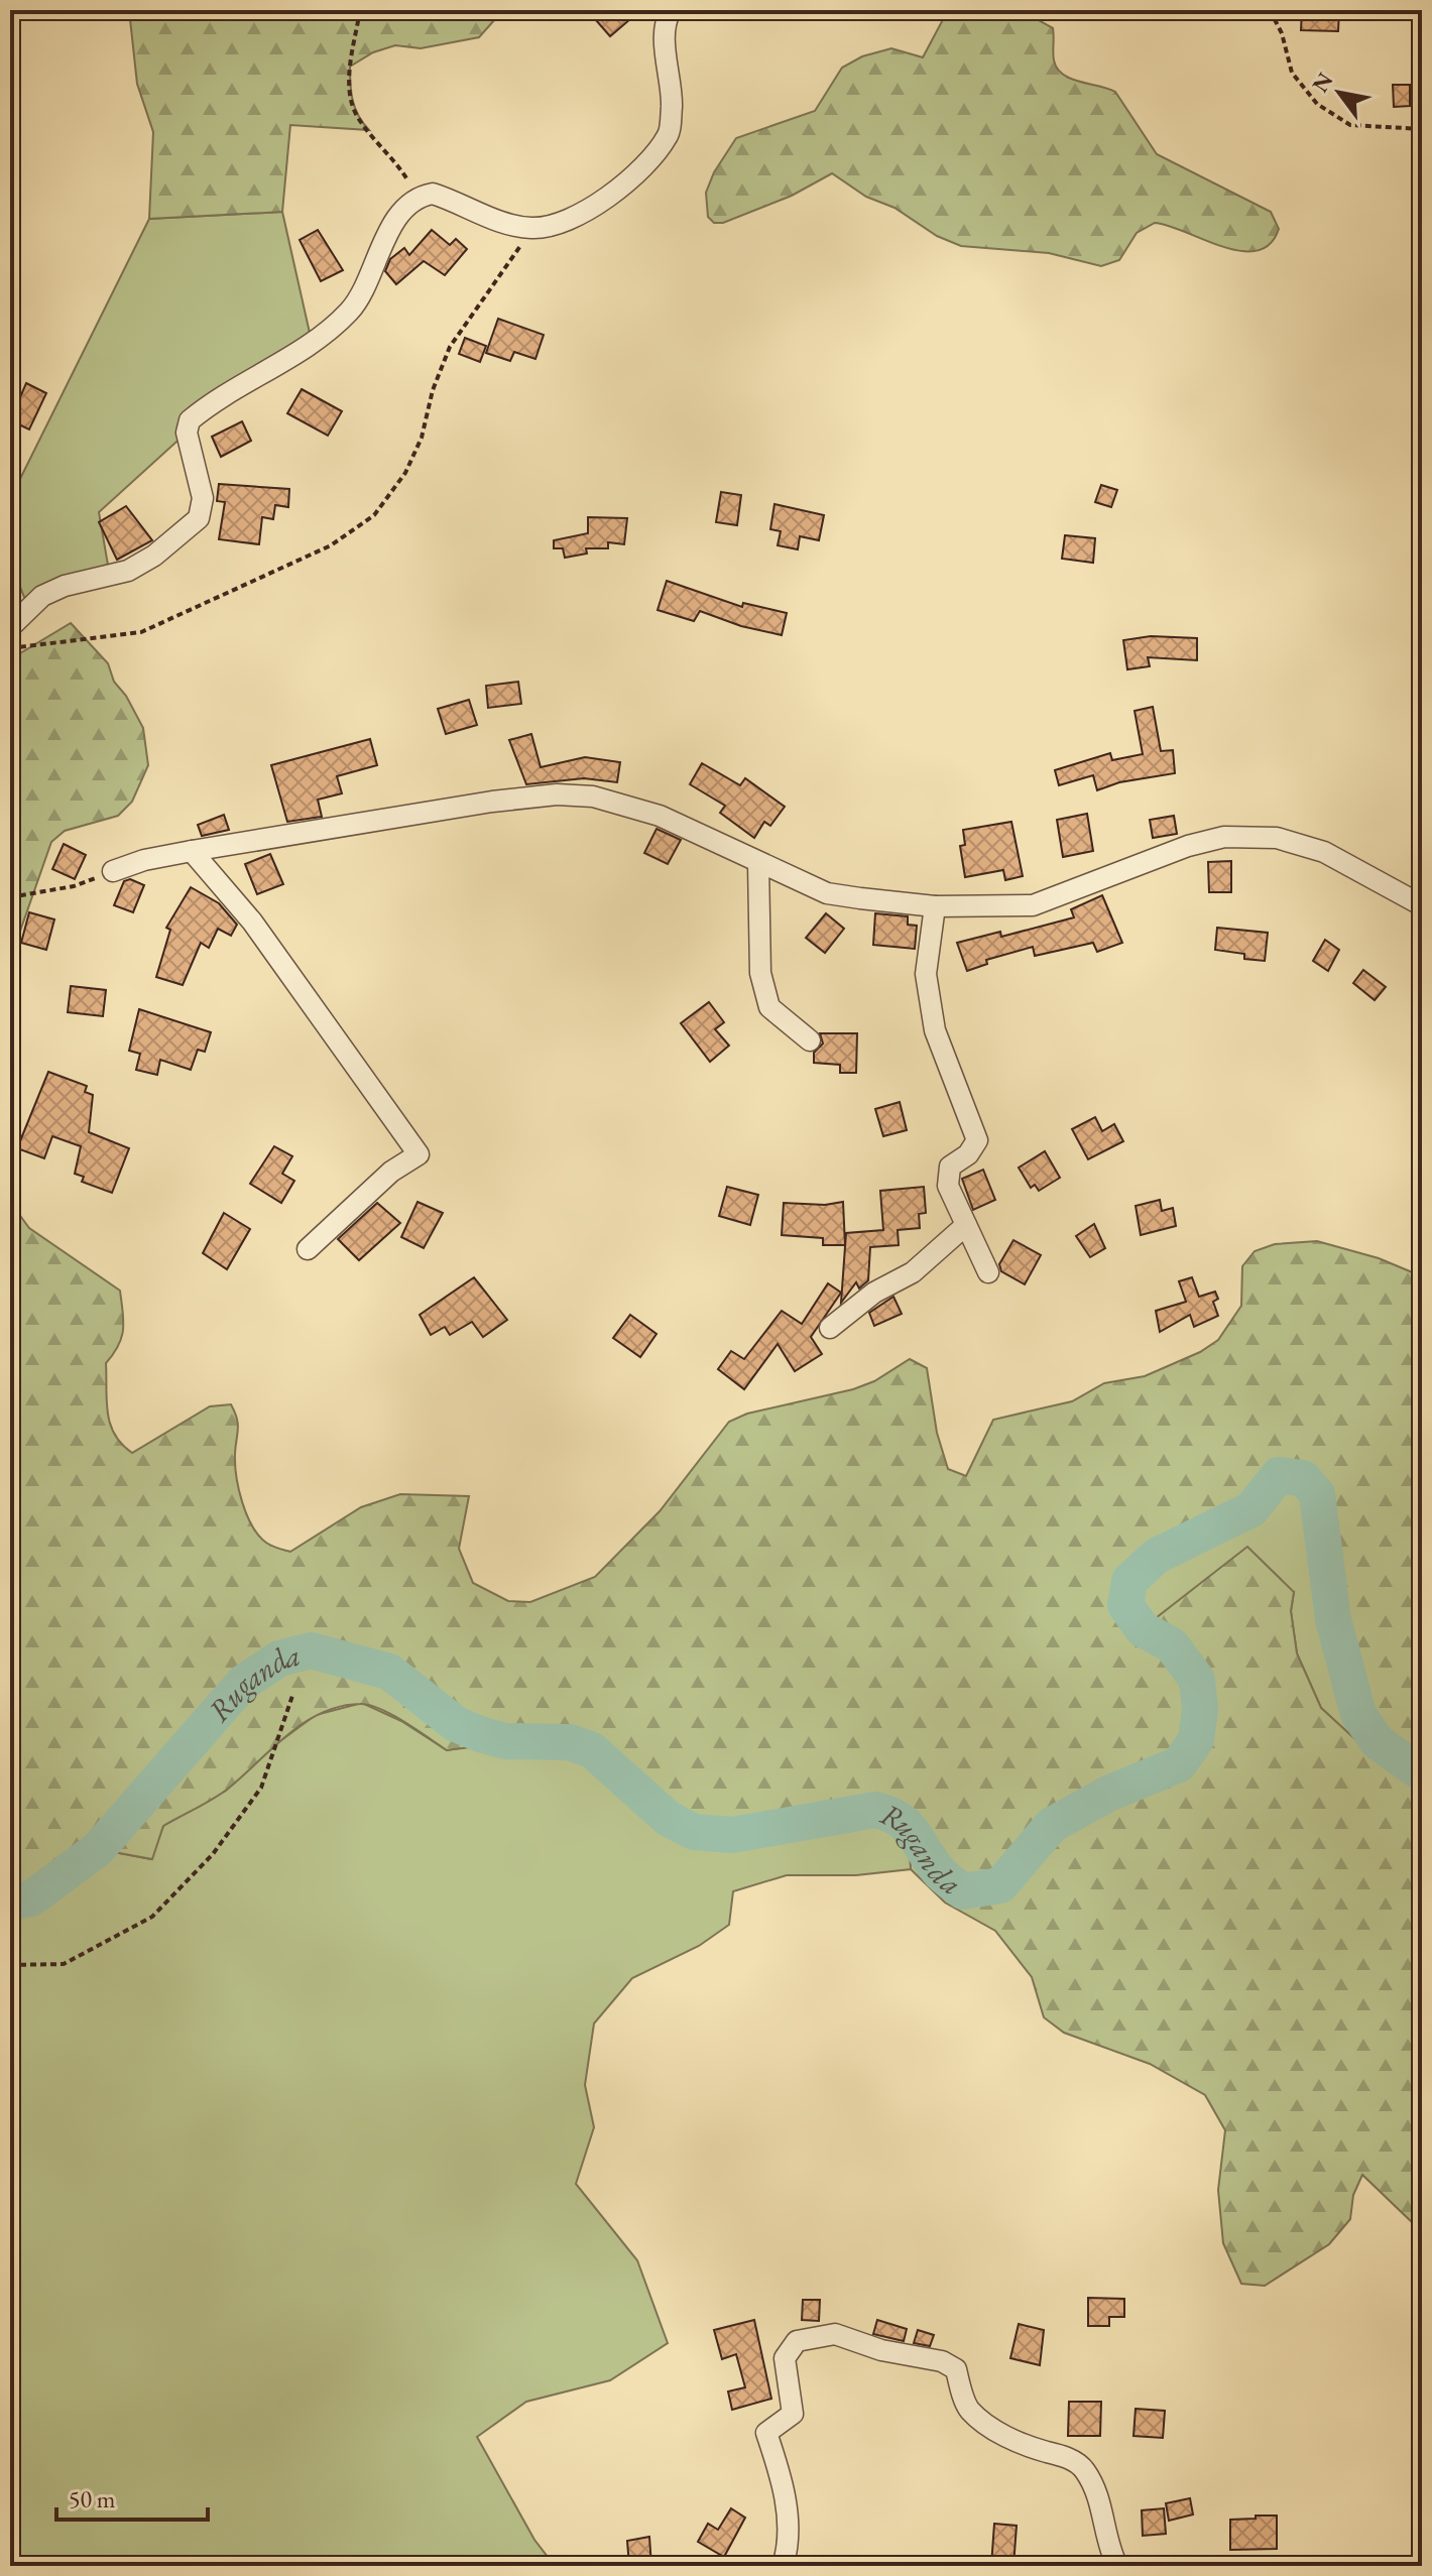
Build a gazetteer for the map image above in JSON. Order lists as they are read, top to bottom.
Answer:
{
  "water": ["Ruganda"],
  "scale_bar": "50 m",
  "north": "top left"
}
